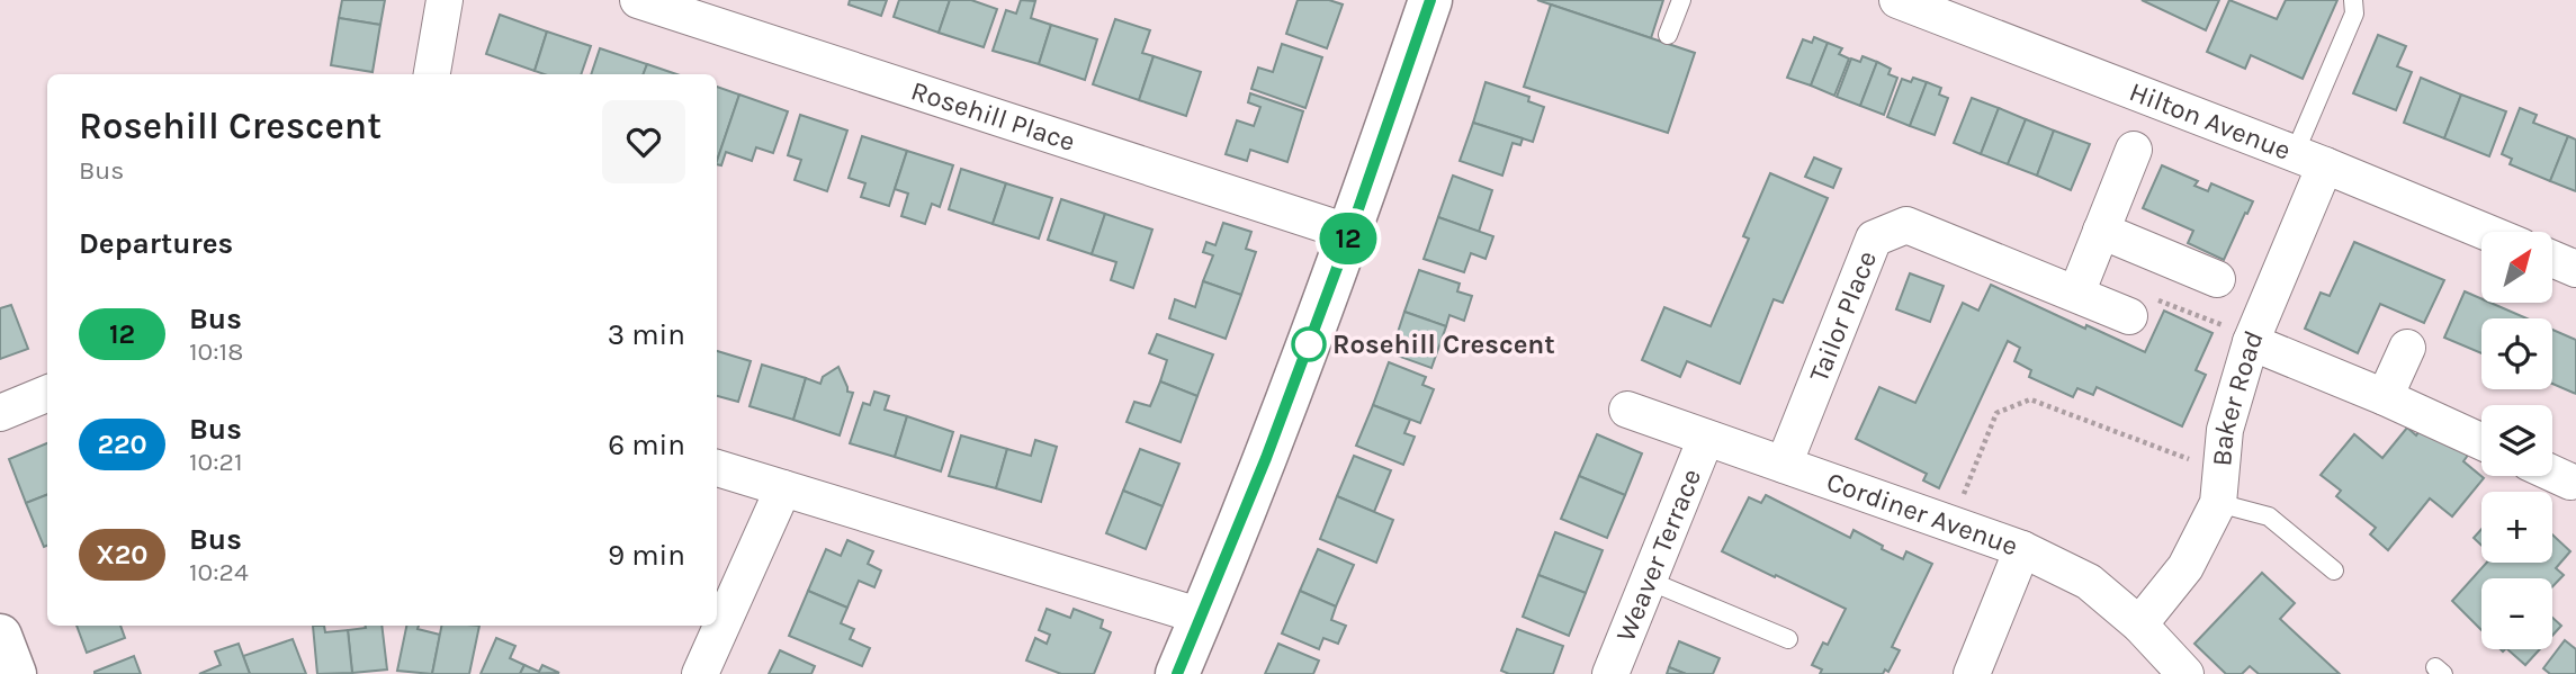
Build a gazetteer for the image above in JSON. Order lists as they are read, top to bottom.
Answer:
{
  "streets": {
    "street": [
      "Rosehill Place",
      "Hilton Avenue",
      "Tailor Place",
      "Baker Road",
      "Cordiner Avenue",
      "Weaver Terrace"
    ]
  },
  "crossings": [
    ["Hilton Avenue", "Baker Road"],
    ["Tailor Place", "Cordiner Avenue"],
    ["Baker Road", "Cordiner Avenue"],
    ["Cordiner Avenue", "Weaver Terrace"]
  ],
  "places": ["Rosehill Crescent"],
  "lines": ["bus line 12"],
  "north": "top right",
  "page": {
    "on_map": "12",
    "heading": [
      ["Rosehill Crescent", "Bus"],
      "Departures"
    ],
    "map_buttons": ["+", "−"],
    "list": [
      {
        "mark": "12",
        "name": "Bus",
        "note": "10:18",
        "value": "3 min"
      },
      {
        "mark": "220",
        "name": "Bus",
        "note": "10:21",
        "value": "6 min"
      },
      {
        "mark": "X20",
        "name": "Bus",
        "note": "10:24",
        "value": "9 min"
      }
    ]
  }
}
